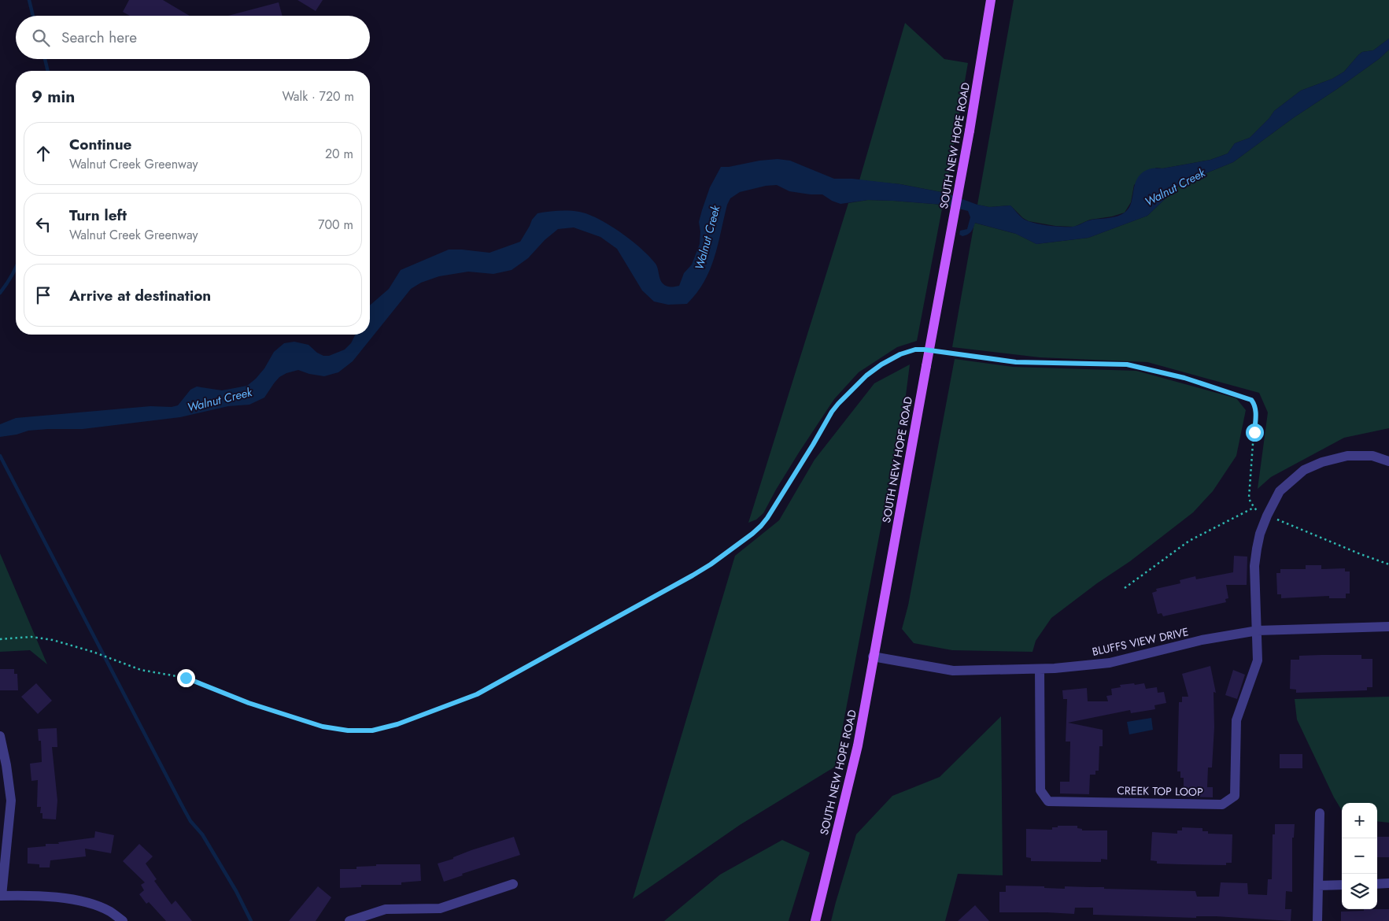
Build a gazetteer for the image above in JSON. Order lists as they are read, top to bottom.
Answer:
{
  "streets": {
    "main road": ["SOUTH NEW HOPE ROAD"],
    "street": ["BLUFFS VIEW DRIVE", "CREEK TOP LOOP"]
  },
  "crossings": [
    ["SOUTH NEW HOPE ROAD", "BLUFFS VIEW DRIVE"],
    ["BLUFFS VIEW DRIVE", "CREEK TOP LOOP"]
  ],
  "water": ["Walnut Creek"],
  "page": {
    "search": "Search here",
    "heading": ["9 min", "Walk · 720 m"],
    "list": [
      ["Continue", "Walnut Creek Greenway", "20 m"],
      ["Turn left", "Walnut Creek Greenway", "700 m"],
      "Arrive at destination"
    ],
    "map_buttons": ["+", "−"]
  }
}
